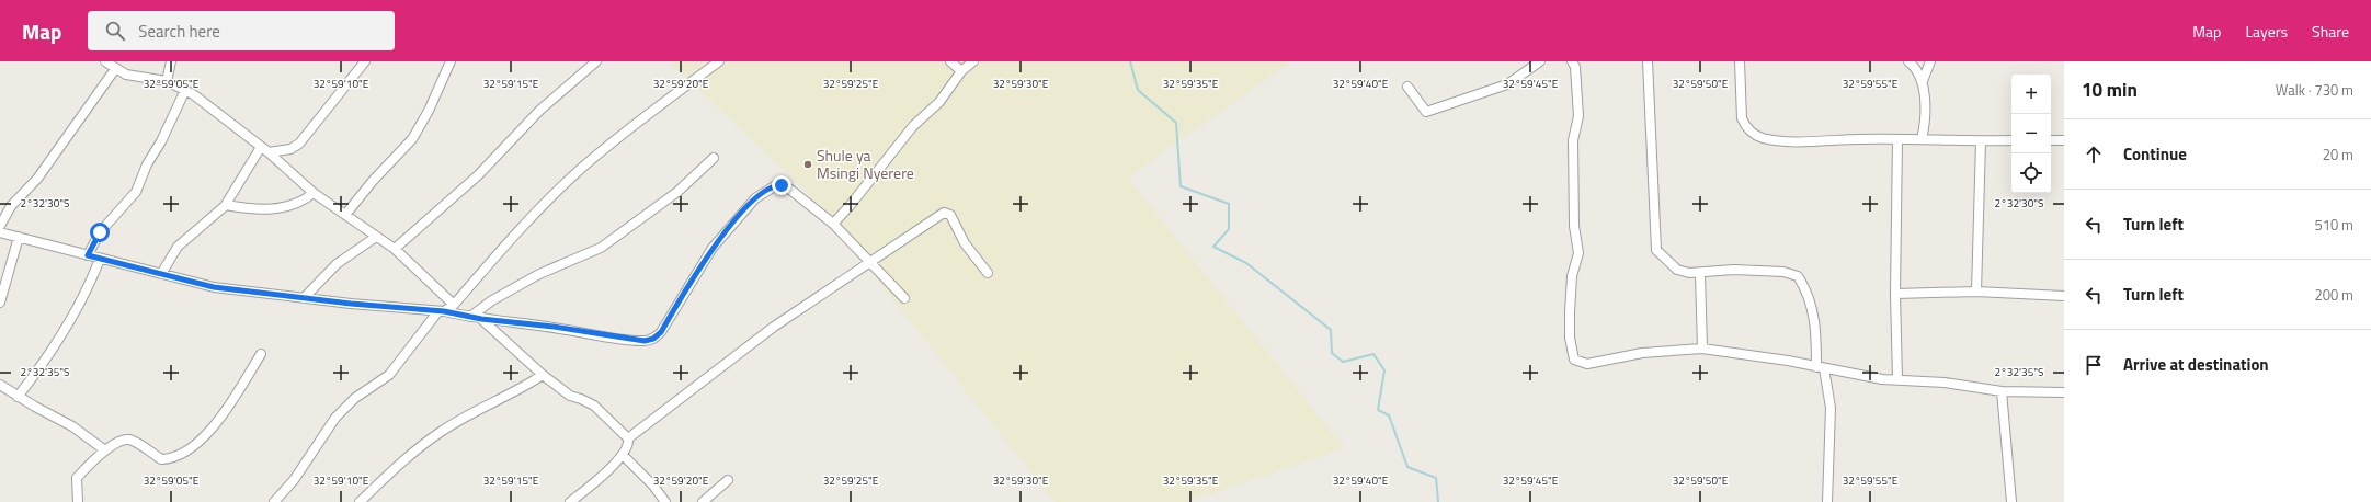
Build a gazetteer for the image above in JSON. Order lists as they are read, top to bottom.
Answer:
{
  "places": ["Shule ya Msingi Nyerere"],
  "page": {
    "header": "Map",
    "search": "Search here",
    "nav": ["Map", "Layers", "Share"],
    "heading": ["10 min", "Walk · 730 m"],
    "map_buttons": ["+", "−"],
    "list": [
      ["Continue", "20 m"],
      ["Turn left", "510 m"],
      ["Turn left", "200 m"],
      "Arrive at destination"
    ]
  },
  "coordinates": [
    "32°59'05\"E",
    "32°59'10\"E",
    "32°59'15\"E",
    "32°59'20\"E",
    "32°59'25\"E",
    "32°59'30\"E",
    "32°59'35\"E",
    "32°59'40\"E",
    "32°59'45\"E",
    "32°59'50\"E",
    "32°59'55\"E",
    "2°32'30\"S",
    "2°32'35\"S"
  ]
}
